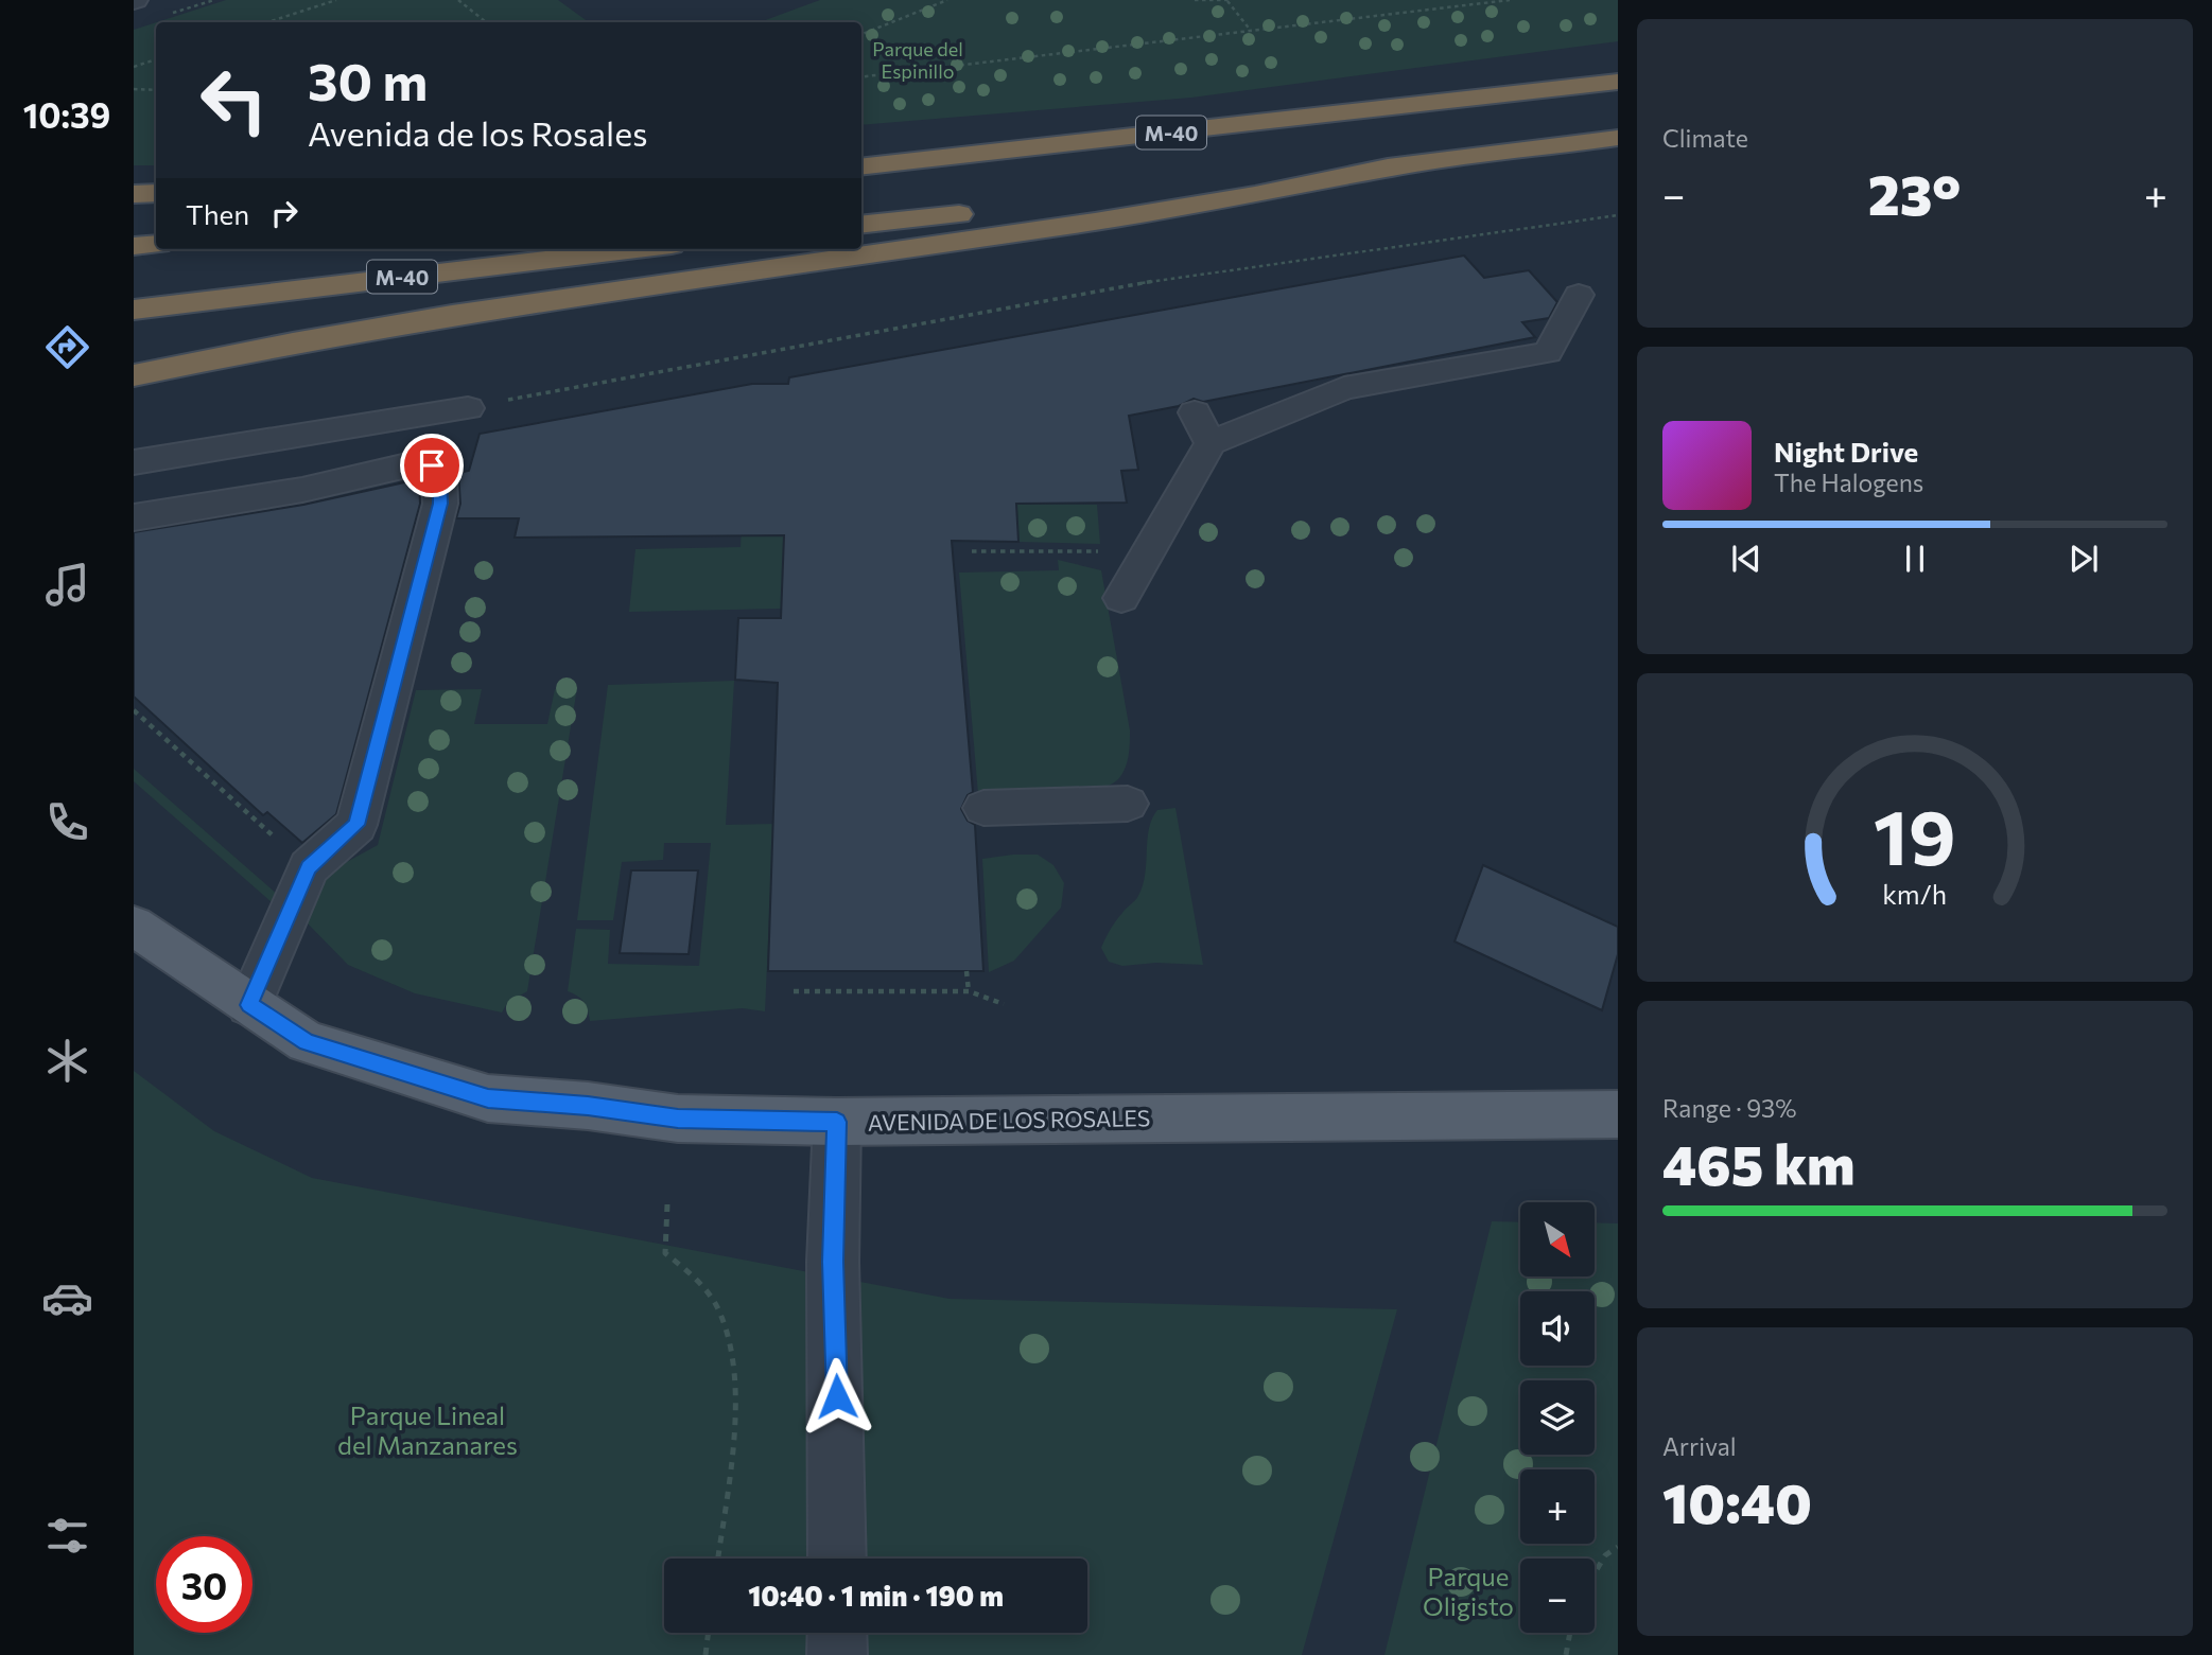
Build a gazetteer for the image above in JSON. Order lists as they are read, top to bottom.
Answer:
{
  "streets": {
    "highway": ["M-40"],
    "main road": ["AVENIDA DE LOS ROSALES"]
  },
  "parks": ["Parque del Espinillo", "Parque Lineal del Manzanares", "Parque Oligisto"],
  "north": "bottom right",
  "page": {
    "tabs": "10:39",
    "tile": [
      "Climate",
      ["Range · 93%", "465 km"],
      ["Arrival", "10:40"]
    ],
    "turn": ["30 m", "Avenida de los Rosales"],
    "heat": ["−", "23°", "+"],
    "then": "Then",
    "song": ["Night Drive", "The Halogens"],
    "map_buttons": ["+", "−"],
    "limit": "30",
    "trip": "10:40 · 1 min · 190 m",
    "gauge": ["19", "km/h"]
  }
}
